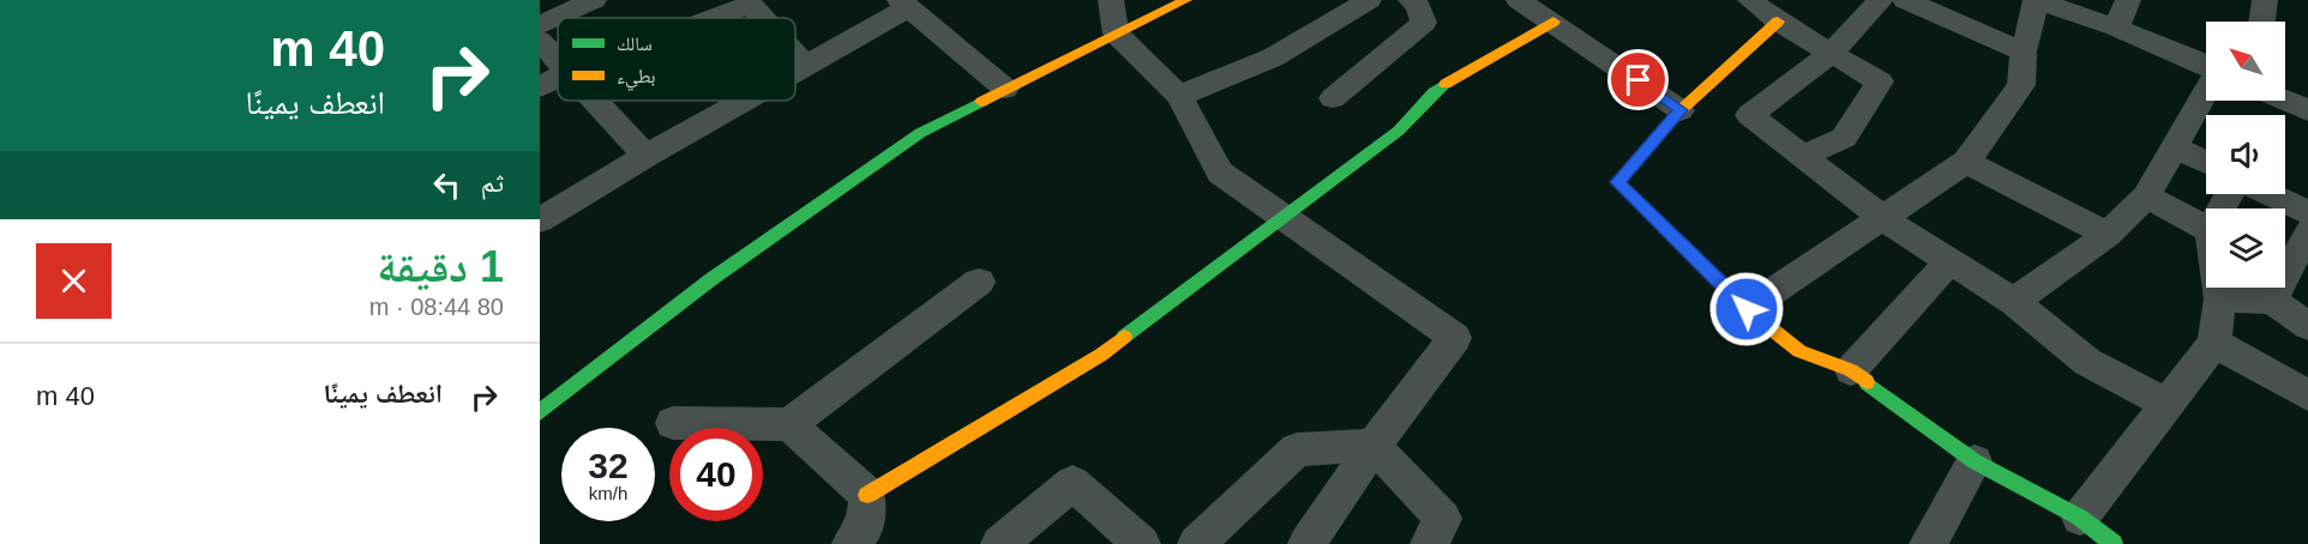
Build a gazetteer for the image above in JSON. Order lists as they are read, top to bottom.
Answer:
{
  "legend": ["سالك", "بطيء"],
  "north": "top left",
  "page": {
    "turn": ["40 m", "انعطف يمينًا"],
    "then": "ثم",
    "heading": ["1 دقيقة", "80 m · 08:44"],
    "list": [
      {
        "name": "انعطف يمينًا",
        "value": "40 m"
      }
    ],
    "speed": "32 km/h",
    "limit": "40"
  }
}
